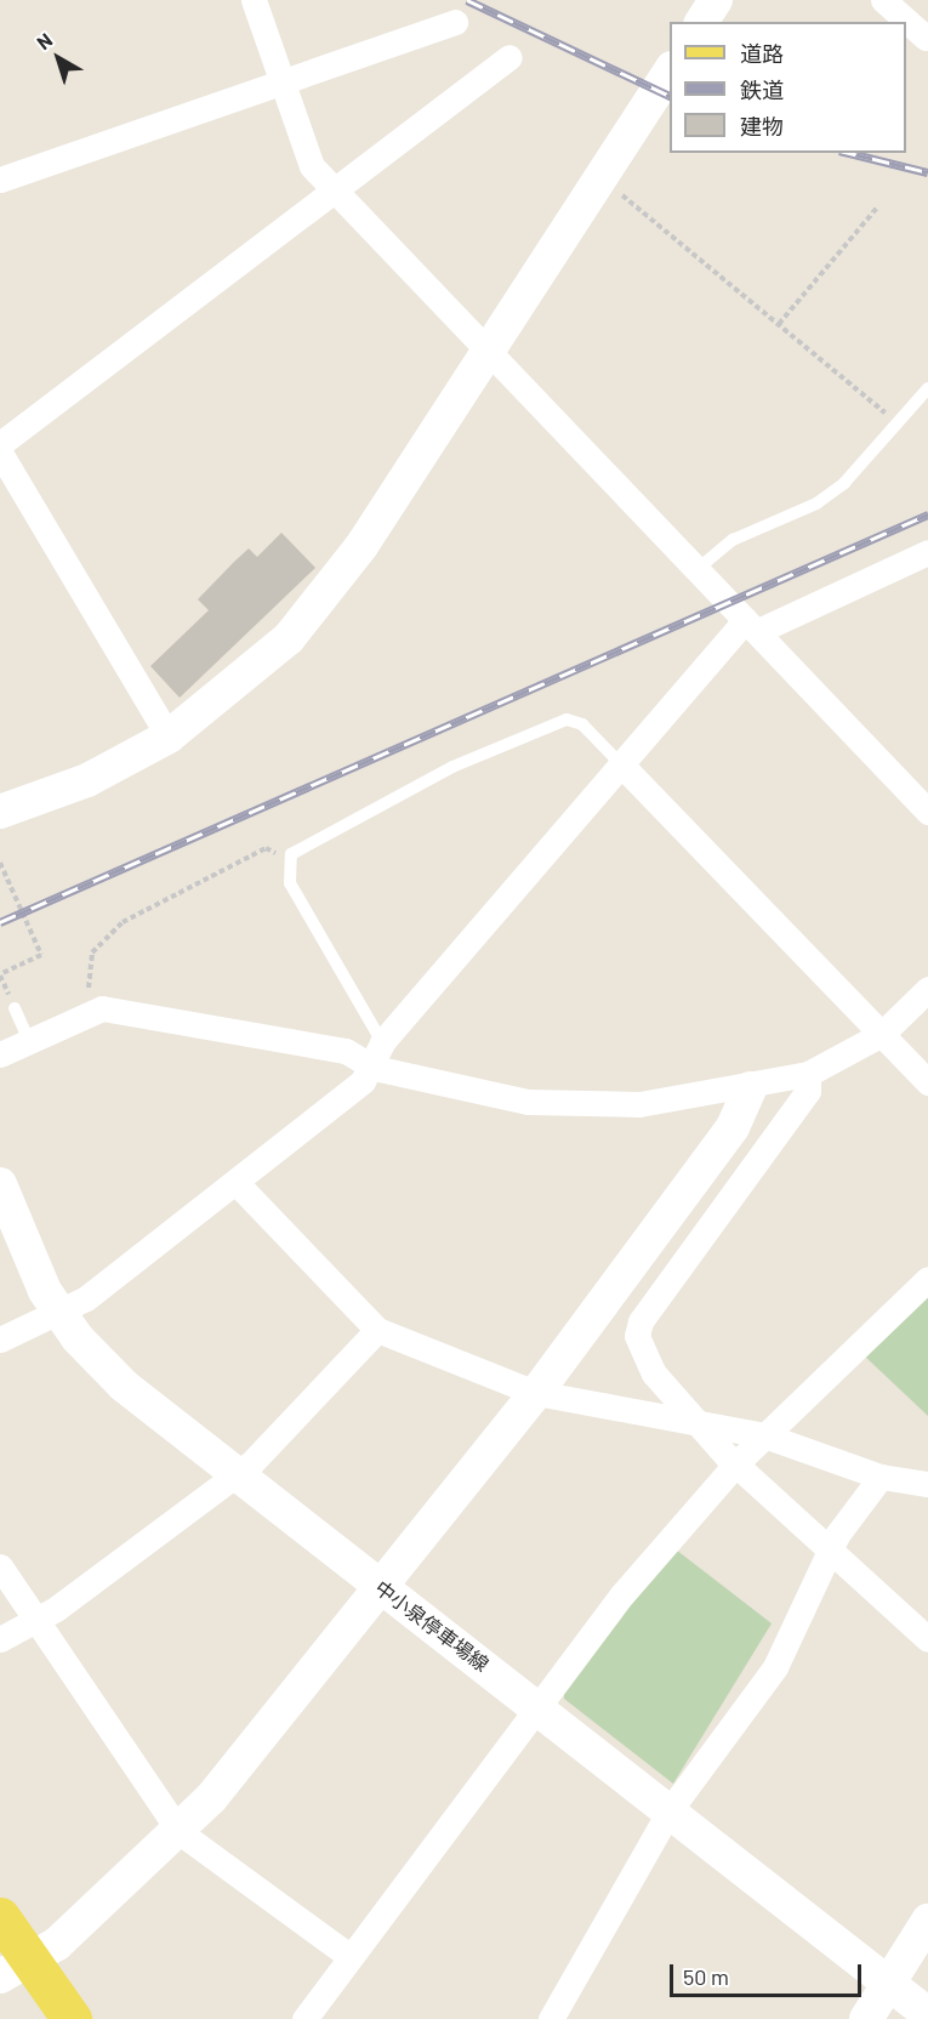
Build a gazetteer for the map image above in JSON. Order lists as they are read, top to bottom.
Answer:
{
  "streets": {
    "street": ["中小泉停車場線"]
  },
  "legend": ["道路", "鉄道", "建物"],
  "scale_bar": "50 m",
  "north": "top left"
}
